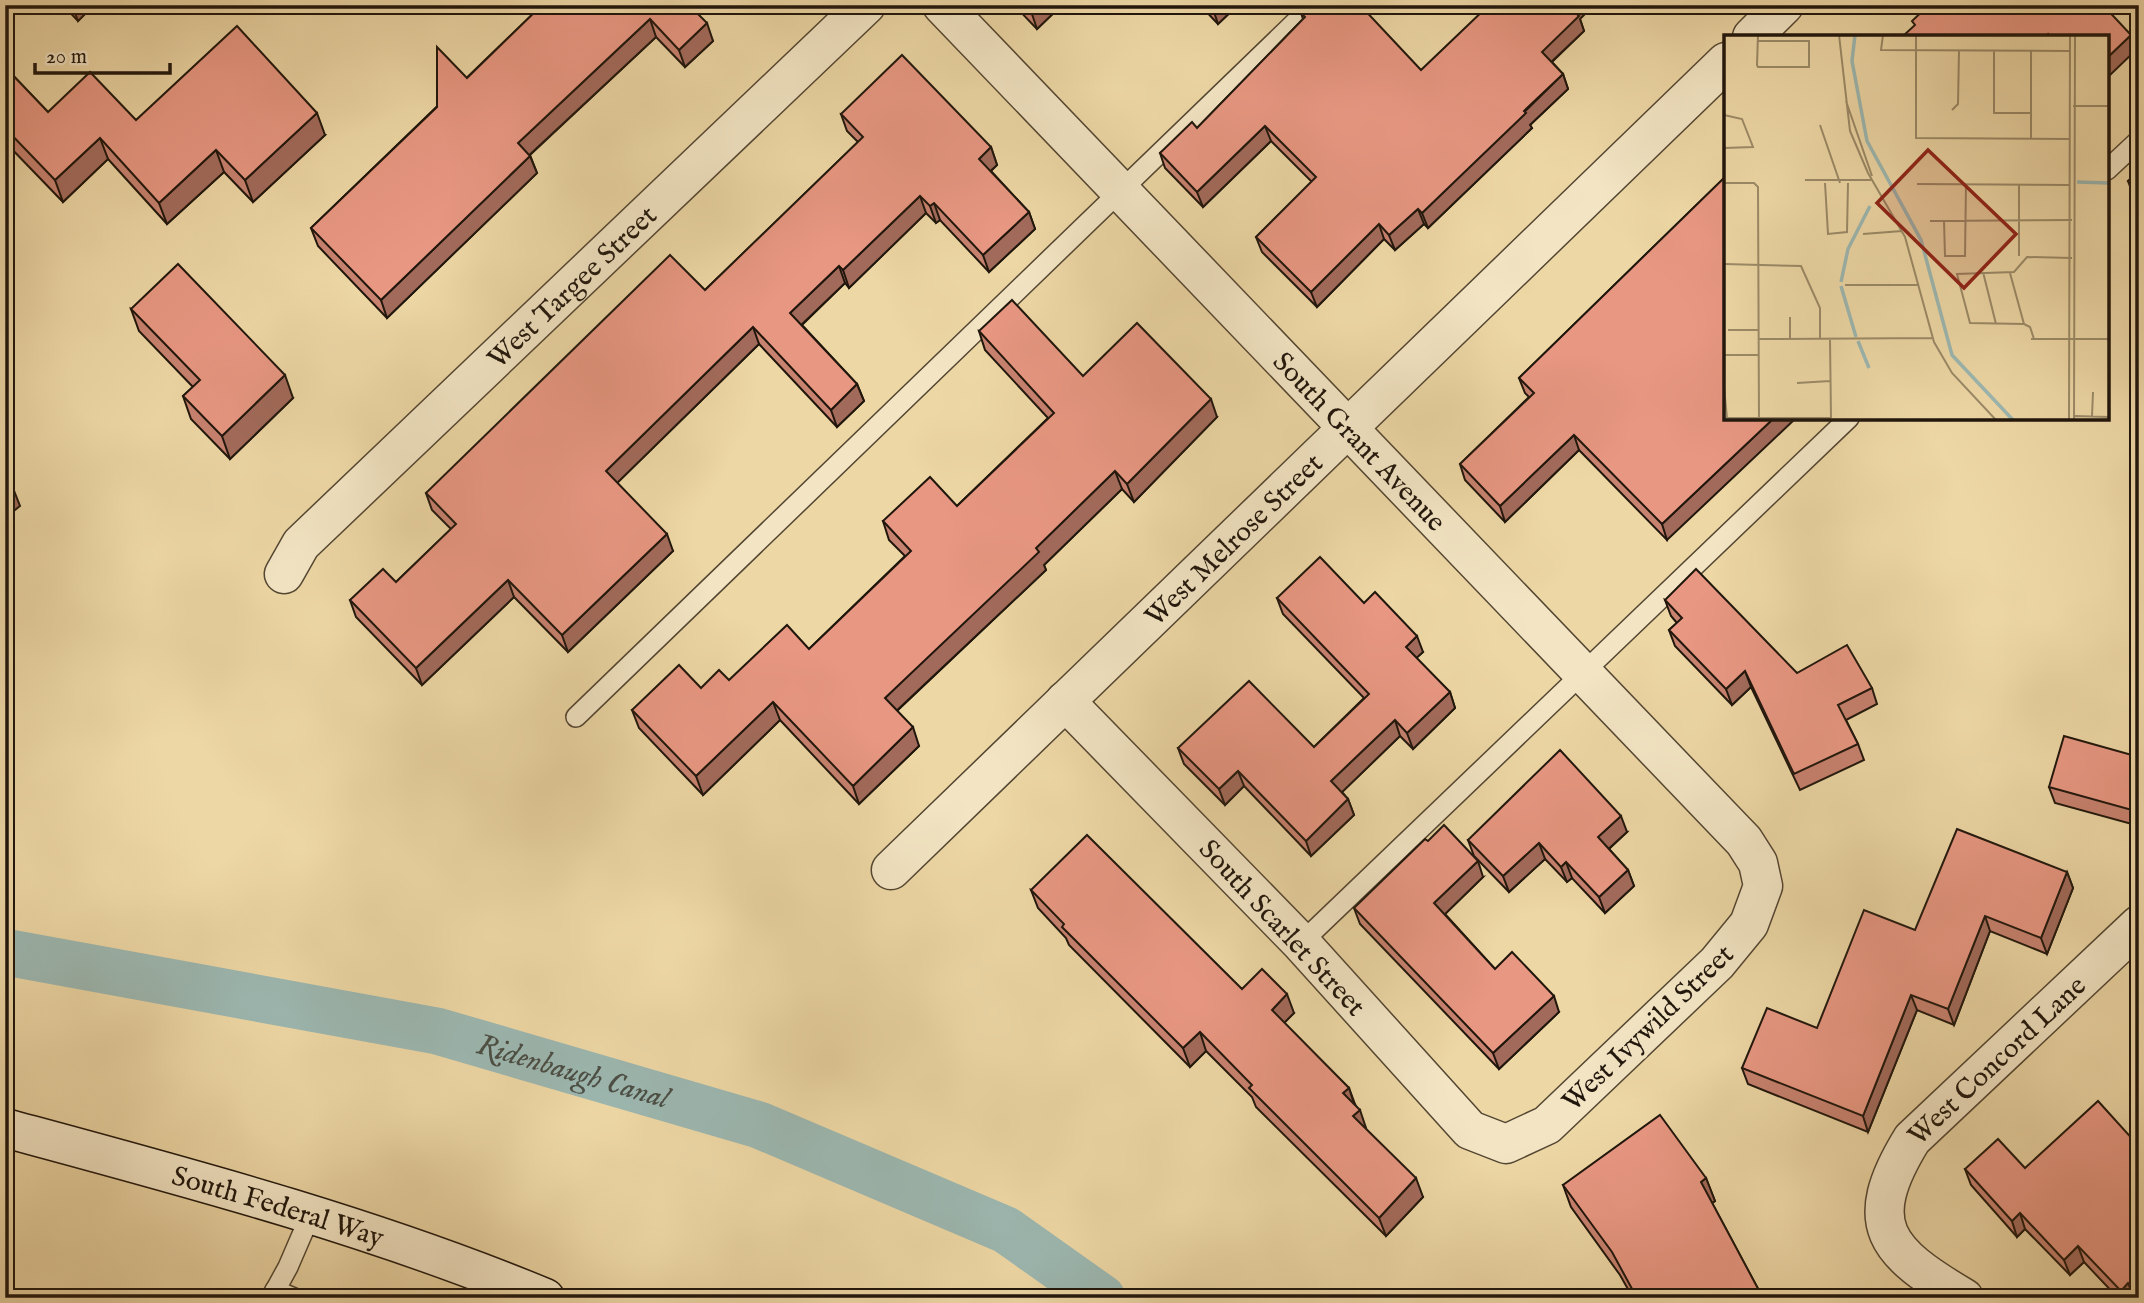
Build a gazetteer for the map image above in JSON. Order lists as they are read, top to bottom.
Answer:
{
  "streets": {
    "street": [
      "West Targee Street",
      "South Grant Avenue",
      "West Melrose Street",
      "South Scarlet Street",
      "West Ivywild Street",
      "West Concord Lane",
      "South Federal Way"
    ]
  },
  "crossings": [
    ["South Grant Avenue", "West Melrose Street"],
    ["South Grant Avenue", "West Ivywild Street"],
    ["West Melrose Street", "South Scarlet Street"],
    ["South Scarlet Street", "West Ivywild Street"]
  ],
  "water": ["Ridenbaugh Canal"],
  "scale_bar": "20 m"
}
